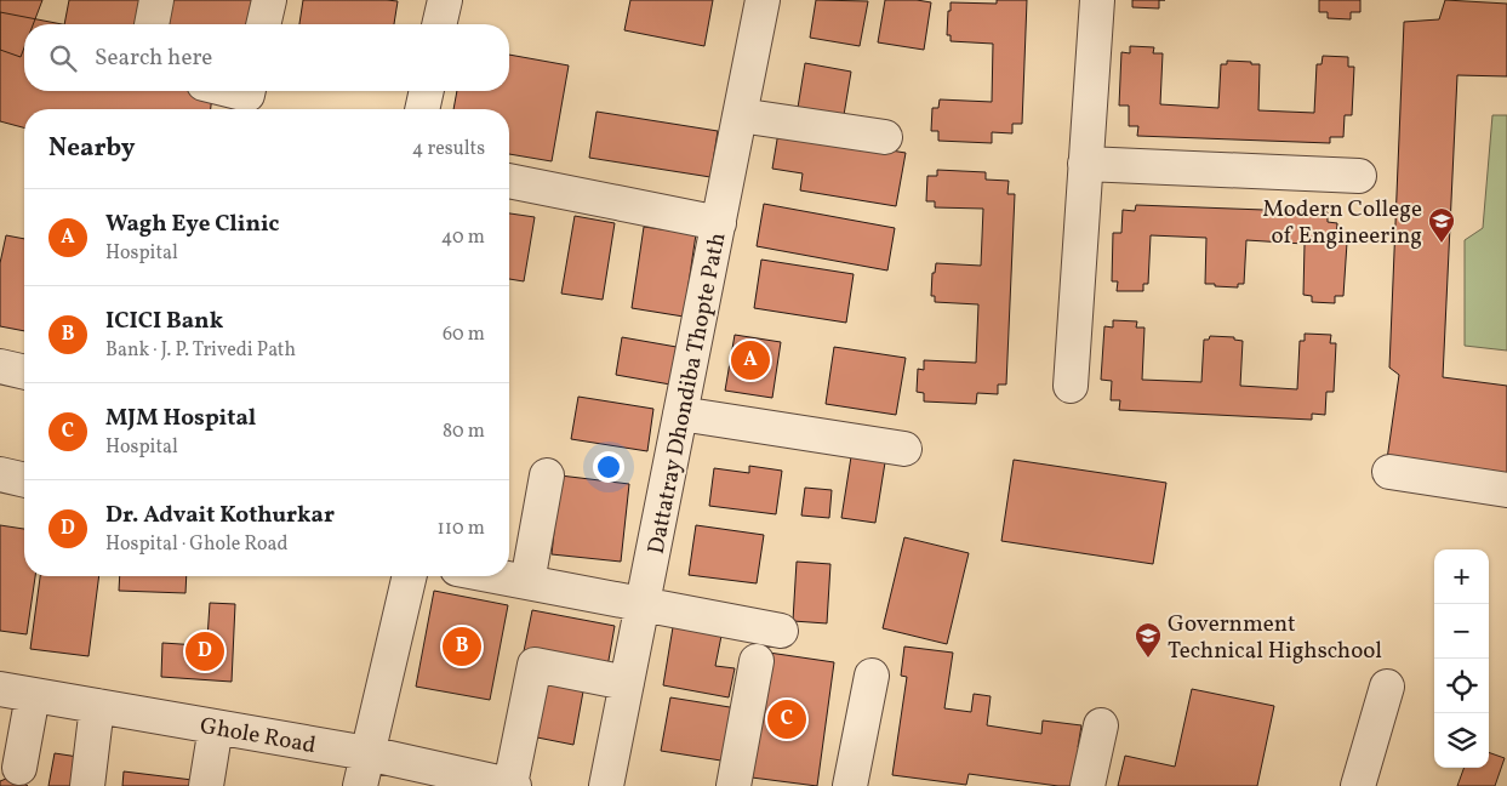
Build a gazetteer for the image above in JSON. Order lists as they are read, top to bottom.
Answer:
{
  "streets": {
    "street": ["Dattatray Dhondiba Thopte Path", "Ghole Road"]
  },
  "places": {
    "school or university": ["Modern College of Engineering", "Government Technical Highschool"]
  },
  "page": {
    "search": "Search here",
    "heading": ["Nearby", "4 results"],
    "list": [
      {
        "mark": "A",
        "name": "Wagh Eye Clinic",
        "note": "Hospital",
        "value": "40 m"
      },
      {
        "mark": "B",
        "name": "ICICI Bank",
        "note": "Bank · J. P. Trivedi Path",
        "value": "60 m"
      },
      {
        "mark": "C",
        "name": "MJM Hospital",
        "note": "Hospital",
        "value": "80 m"
      },
      {
        "mark": "D",
        "name": "Dr. Advait Kothurkar",
        "note": "Hospital · Ghole Road",
        "value": "110 m"
      }
    ],
    "pins": [
      "A",
      "B",
      "D",
      "C"
    ],
    "map_buttons": ["+", "−"]
  }
}
